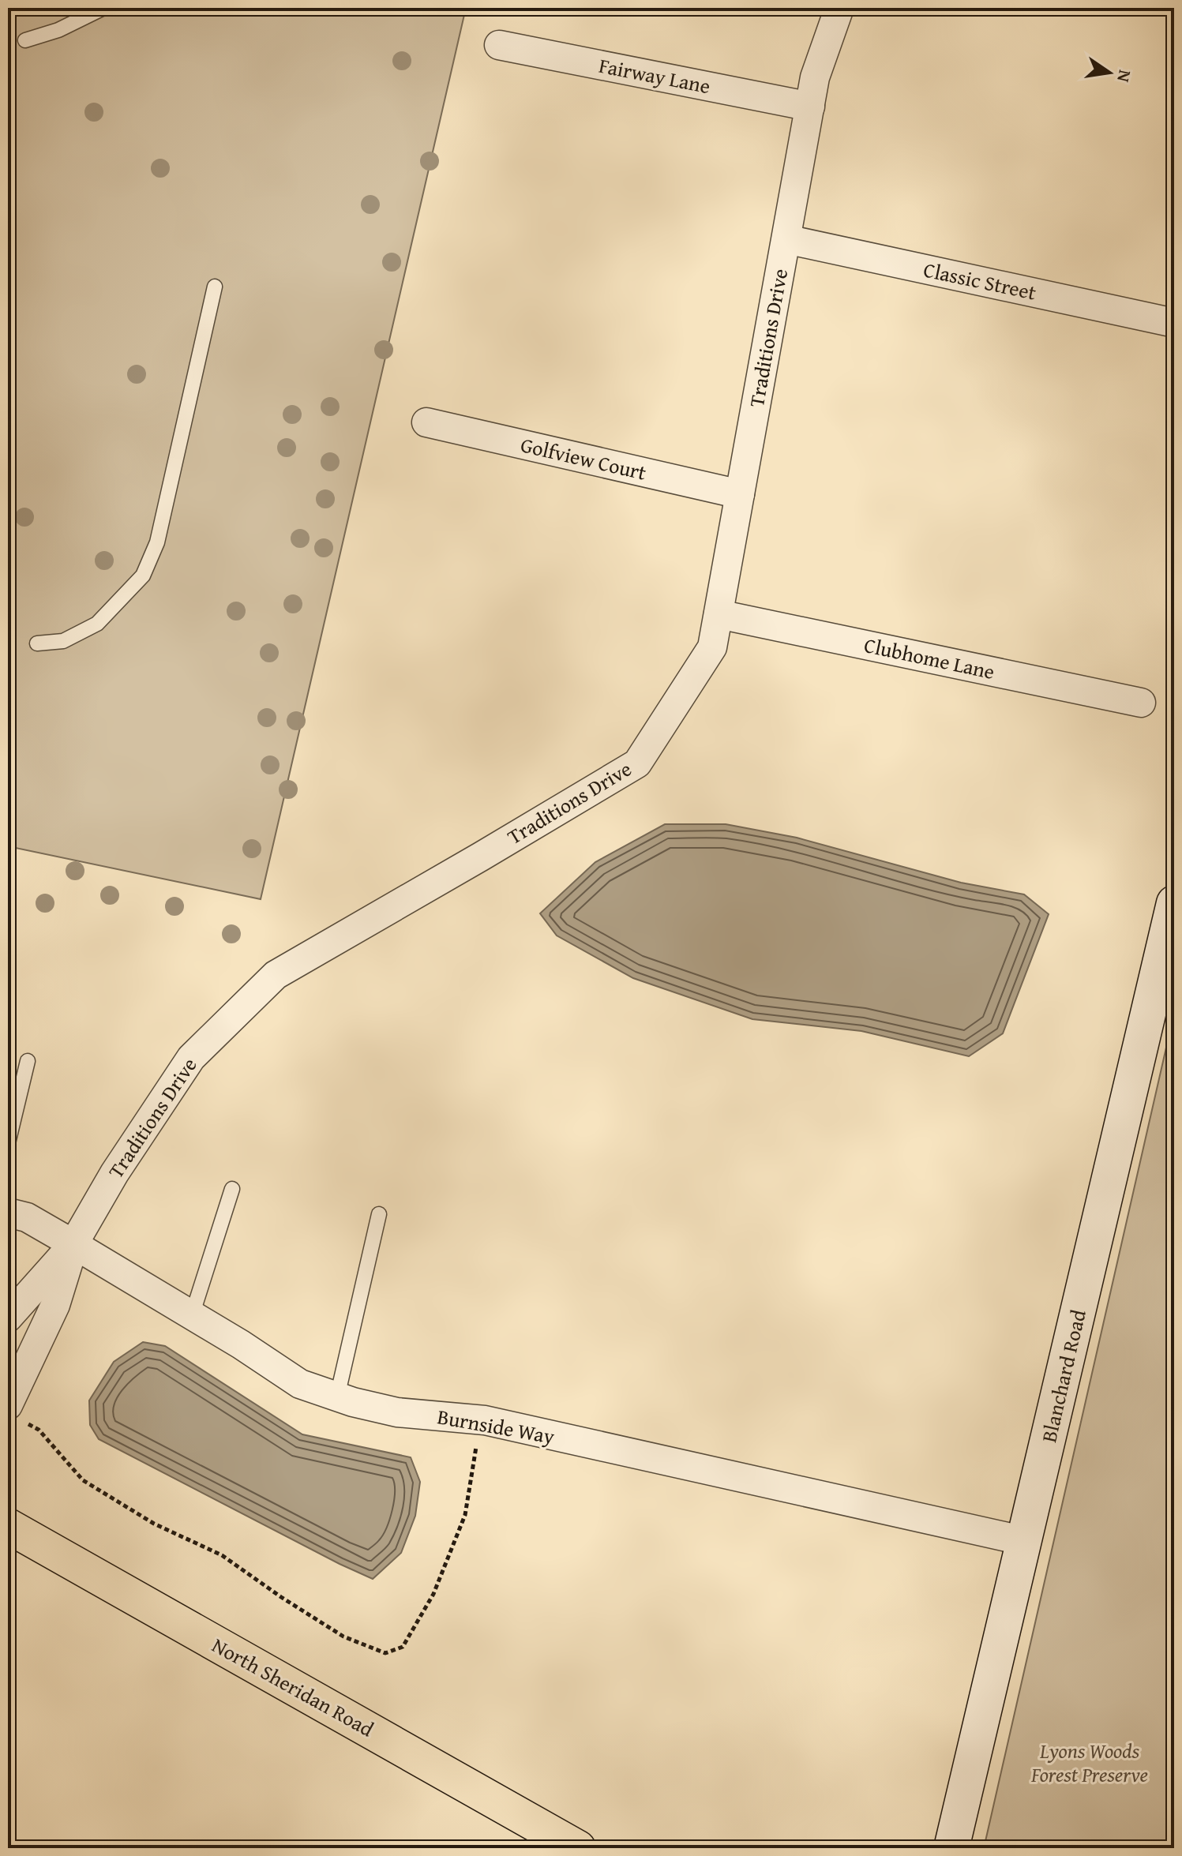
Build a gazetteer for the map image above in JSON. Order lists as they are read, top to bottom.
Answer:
{
  "streets": {
    "main road": ["North Sheridan Road"],
    "street": [
      "Fairway Lane",
      "Classic Street",
      "Traditions Drive",
      "Golfview Court",
      "Clubhome Lane",
      "Blanchard Road",
      "Burnside Way"
    ]
  },
  "crossings": [
    ["Fairway Lane", "Traditions Drive"],
    ["Classic Street", "Traditions Drive"],
    ["Traditions Drive", "Golfview Court"],
    ["Traditions Drive", "Clubhome Lane"],
    ["Traditions Drive", "Burnside Way"],
    ["Blanchard Road", "Burnside Way"]
  ],
  "parks": ["Lyons Woods Forest Preserve"],
  "north": "right"
}
